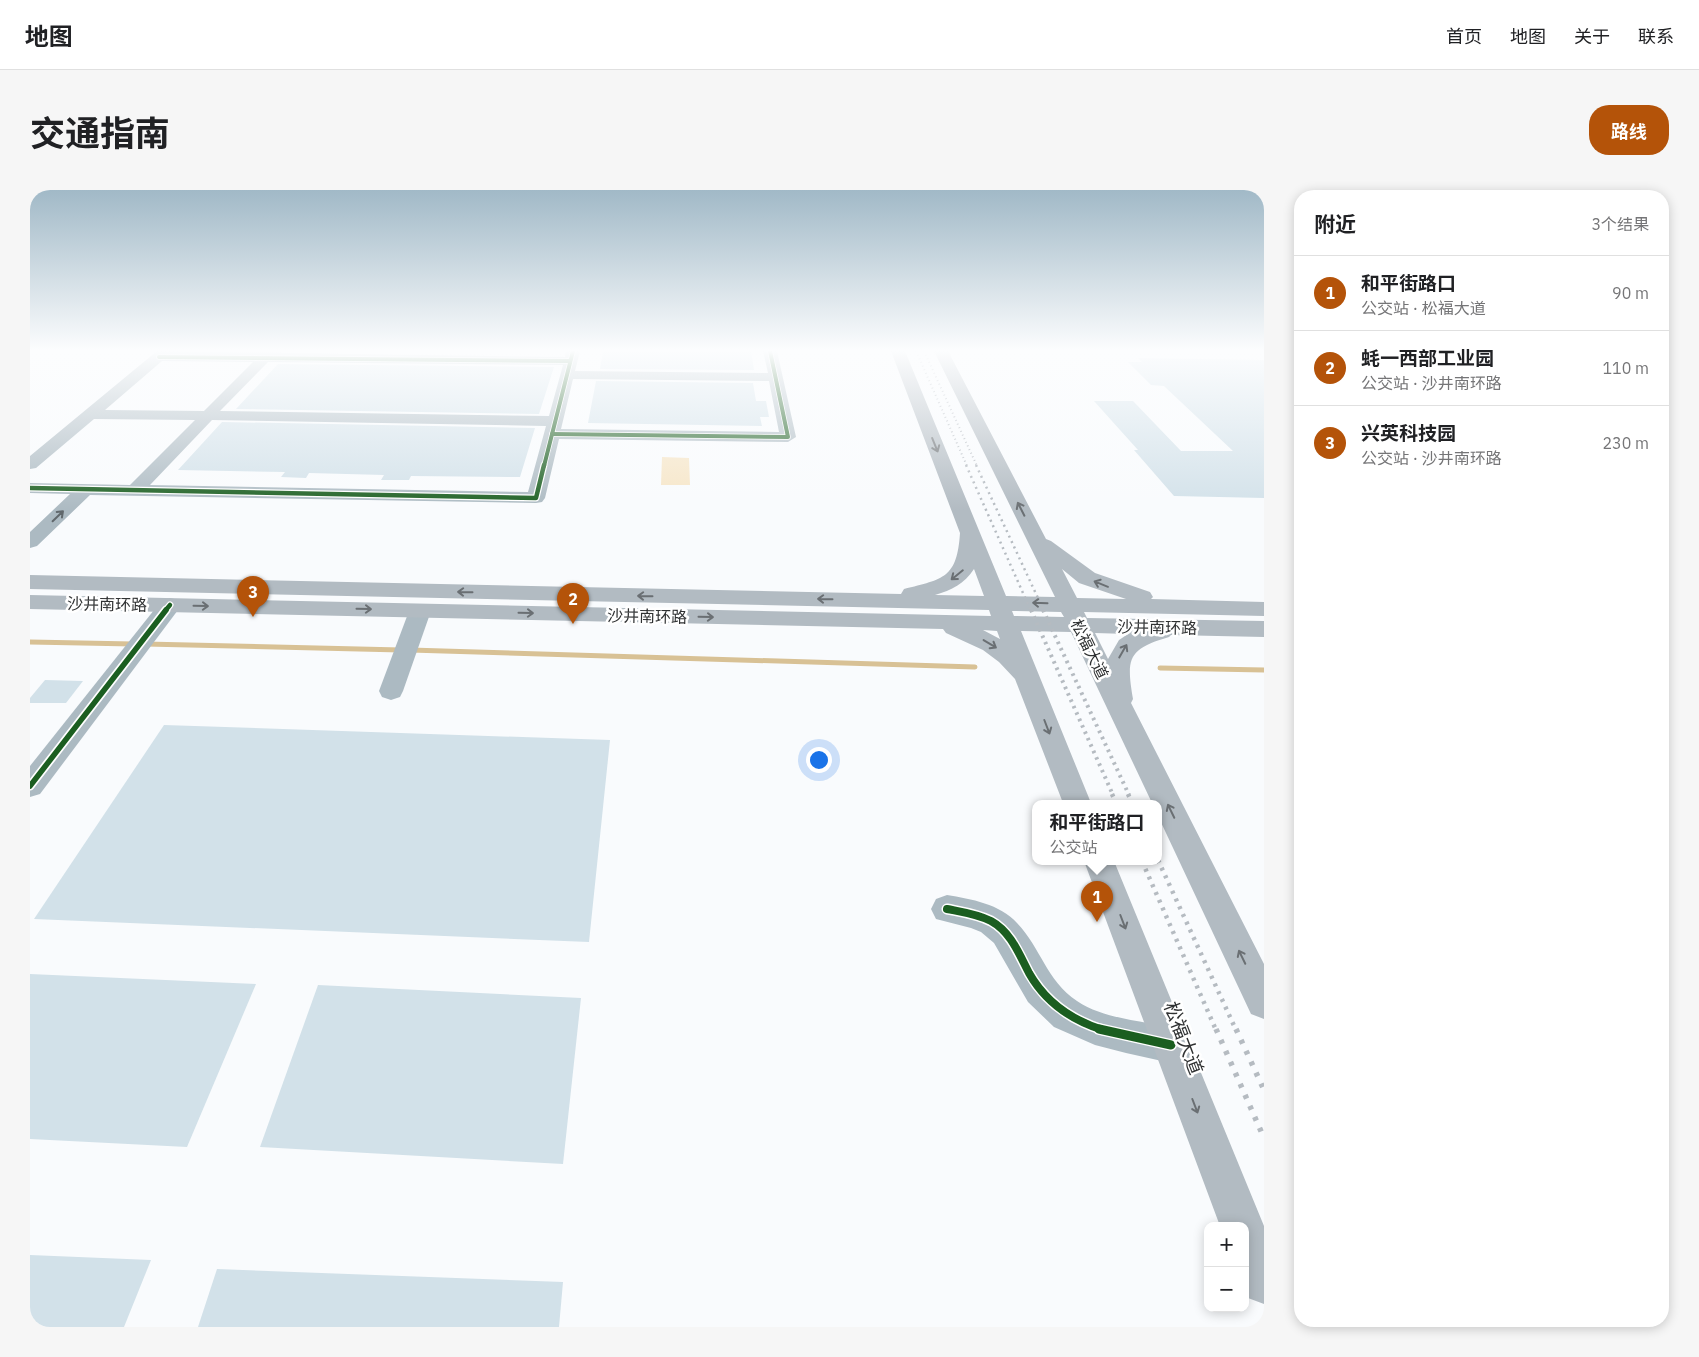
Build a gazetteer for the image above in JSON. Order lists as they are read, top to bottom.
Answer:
{
  "streets": {
    "main road": ["沙井南环路", "松福大道"]
  },
  "crossings": [
    ["沙井南环路", "松福大道"]
  ],
  "page": {
    "header": "地图",
    "nav": [
      "首页",
      "地图",
      "关于",
      "联系"
    ],
    "title": "交通指南",
    "buttons": "路线",
    "heading": ["附近", "3个结果"],
    "list": [
      {
        "mark": "1",
        "name": "和平街路口",
        "note": "公交站 · 松福大道",
        "value": "90 m"
      },
      {
        "mark": "2",
        "name": "蚝一西部工业园",
        "note": "公交站 · 沙井南环路",
        "value": "110 m"
      },
      {
        "mark": "3",
        "name": "兴英科技园",
        "note": "公交站 · 沙井南环路",
        "value": "230 m"
      }
    ],
    "pins": ["3", "2", "1"],
    "popup": ["和平街路口", "公交站"],
    "map_buttons": ["+", "−"]
  }
}
